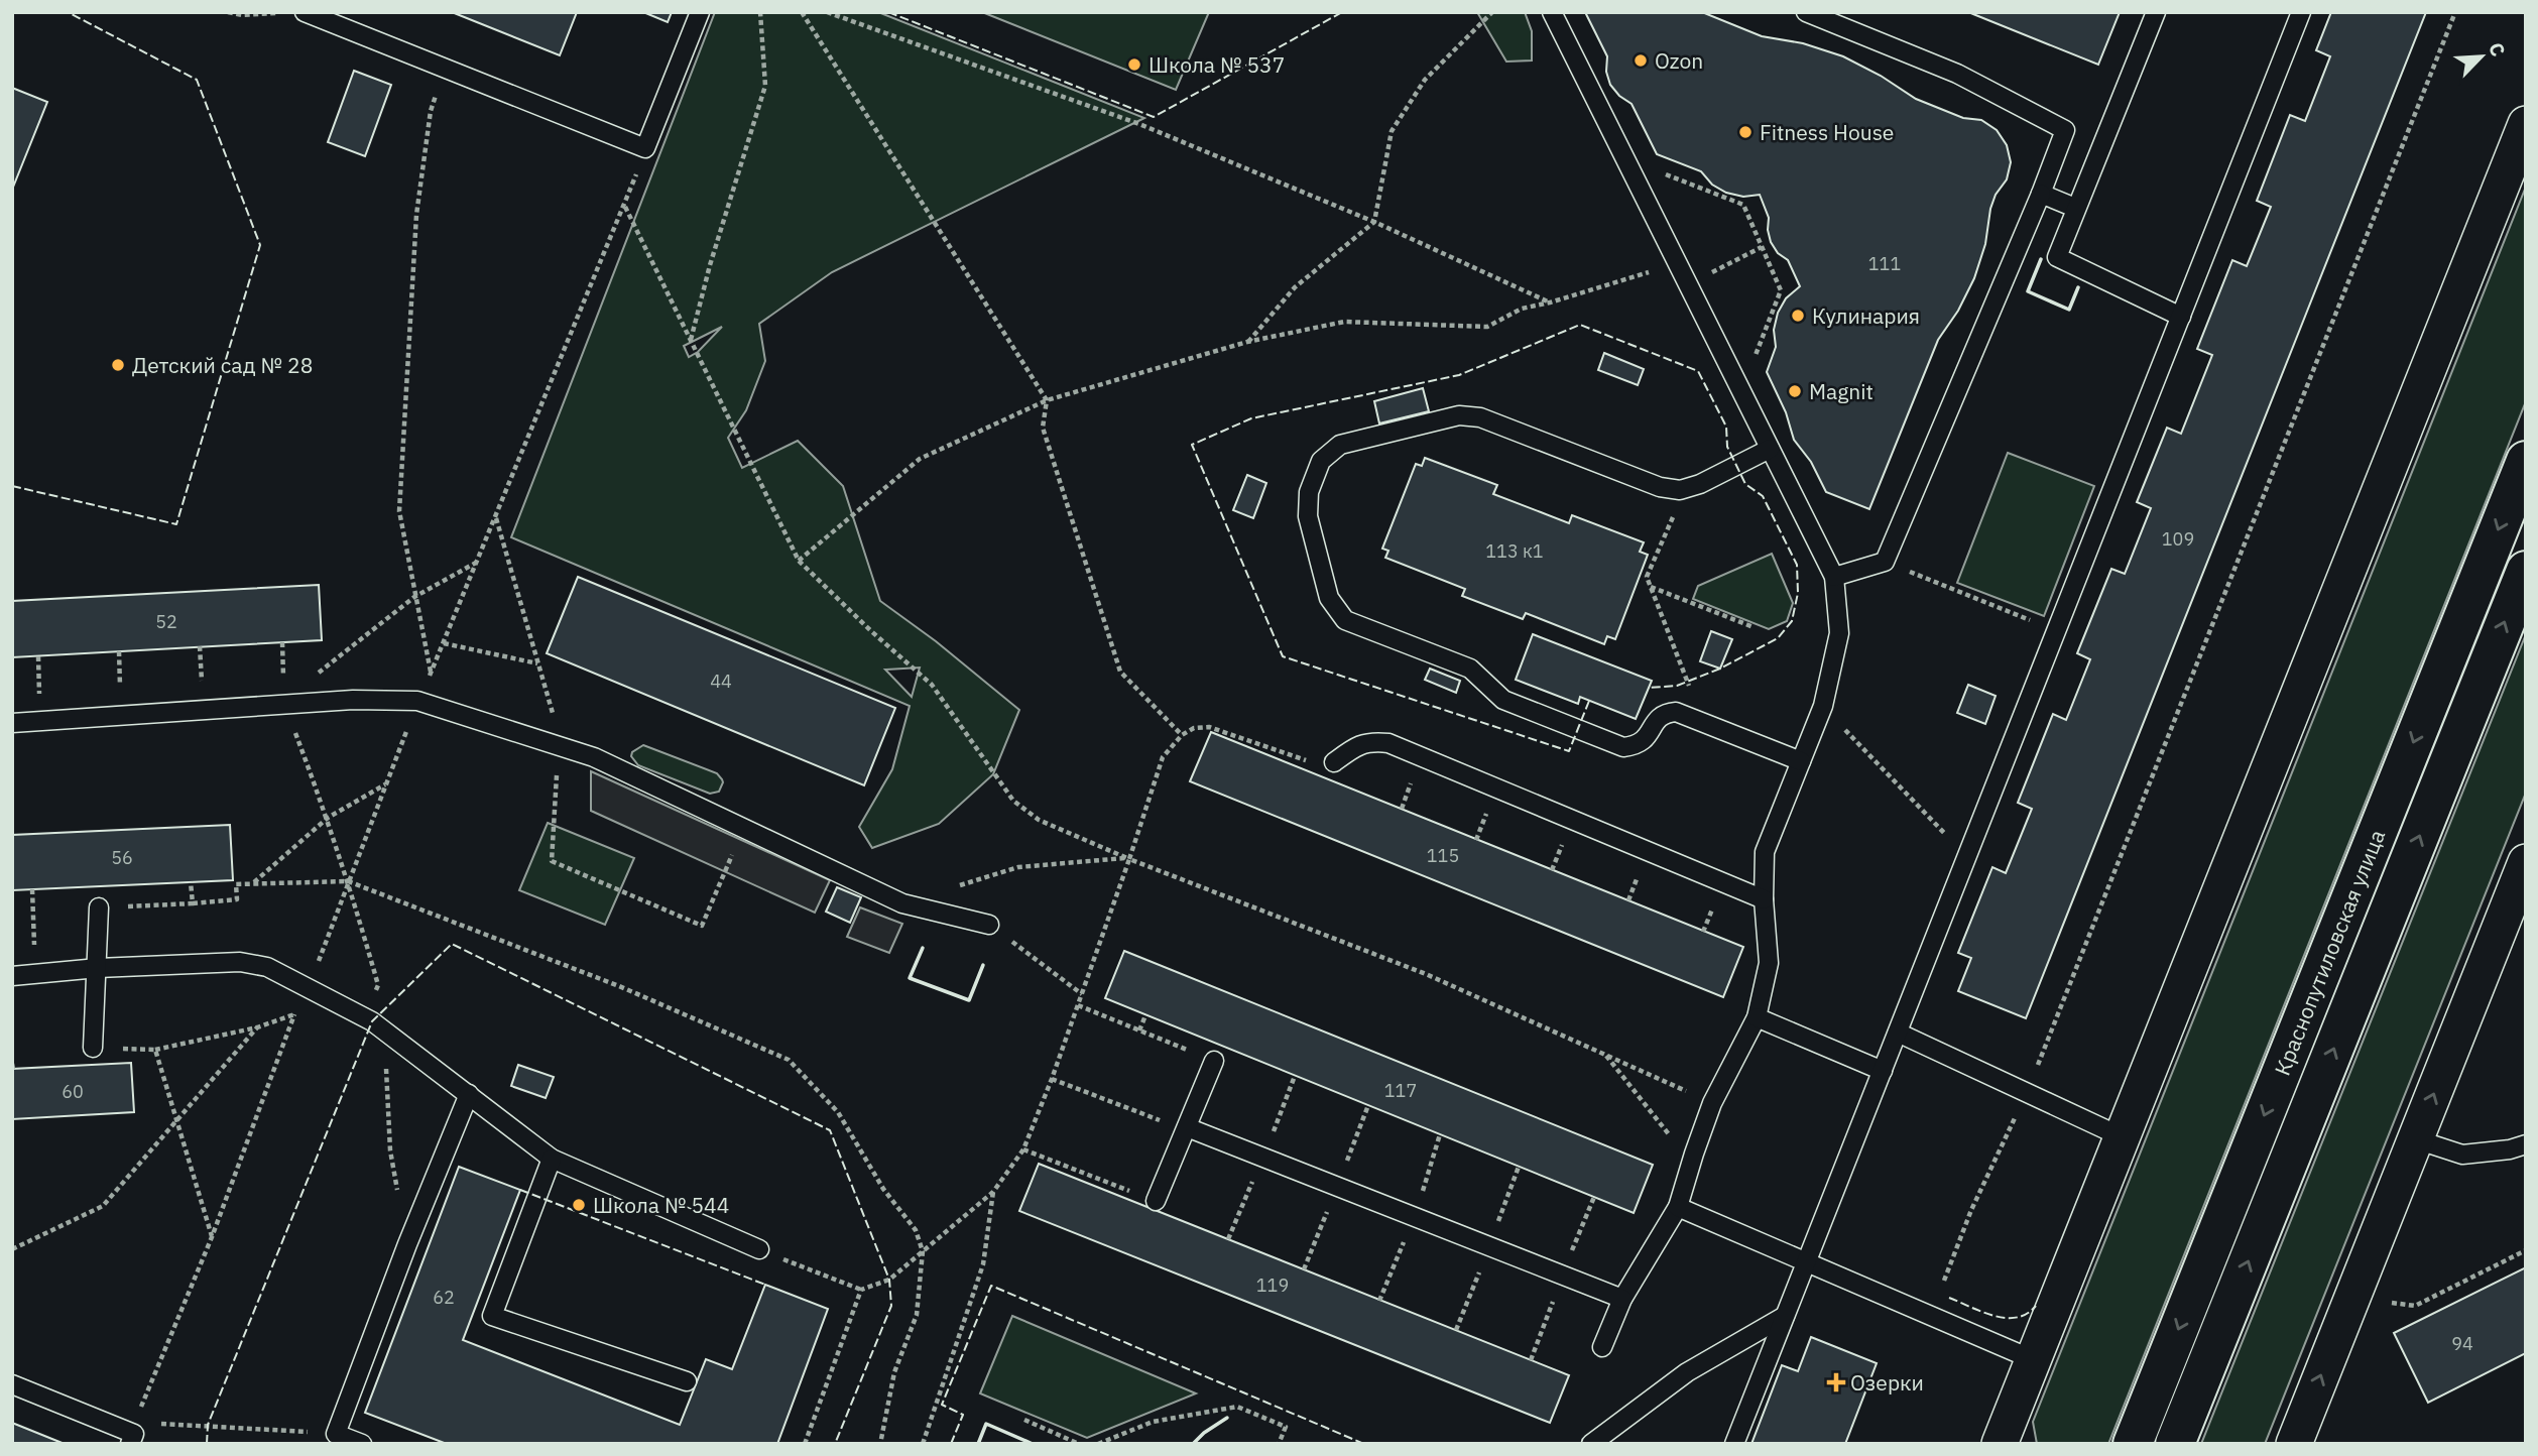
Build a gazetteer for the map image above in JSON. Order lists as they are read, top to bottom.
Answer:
{
  "streets": {
    "main road": ["Краснопутиловская улица"]
  },
  "places": {
    "other": [
      "Ozon",
      "Школа № 537",
      "Fitness House",
      "Кулинария",
      "Детский сад № 28",
      "Magnit",
      "Школа № 544"
    ],
    "health": ["Озерки"]
  },
  "house_numbers": [
    "111",
    "109",
    "113 к1",
    "52",
    "44",
    "115",
    "56",
    "117",
    "60",
    "119",
    "62",
    "94"
  ],
  "north": "top right"
}
